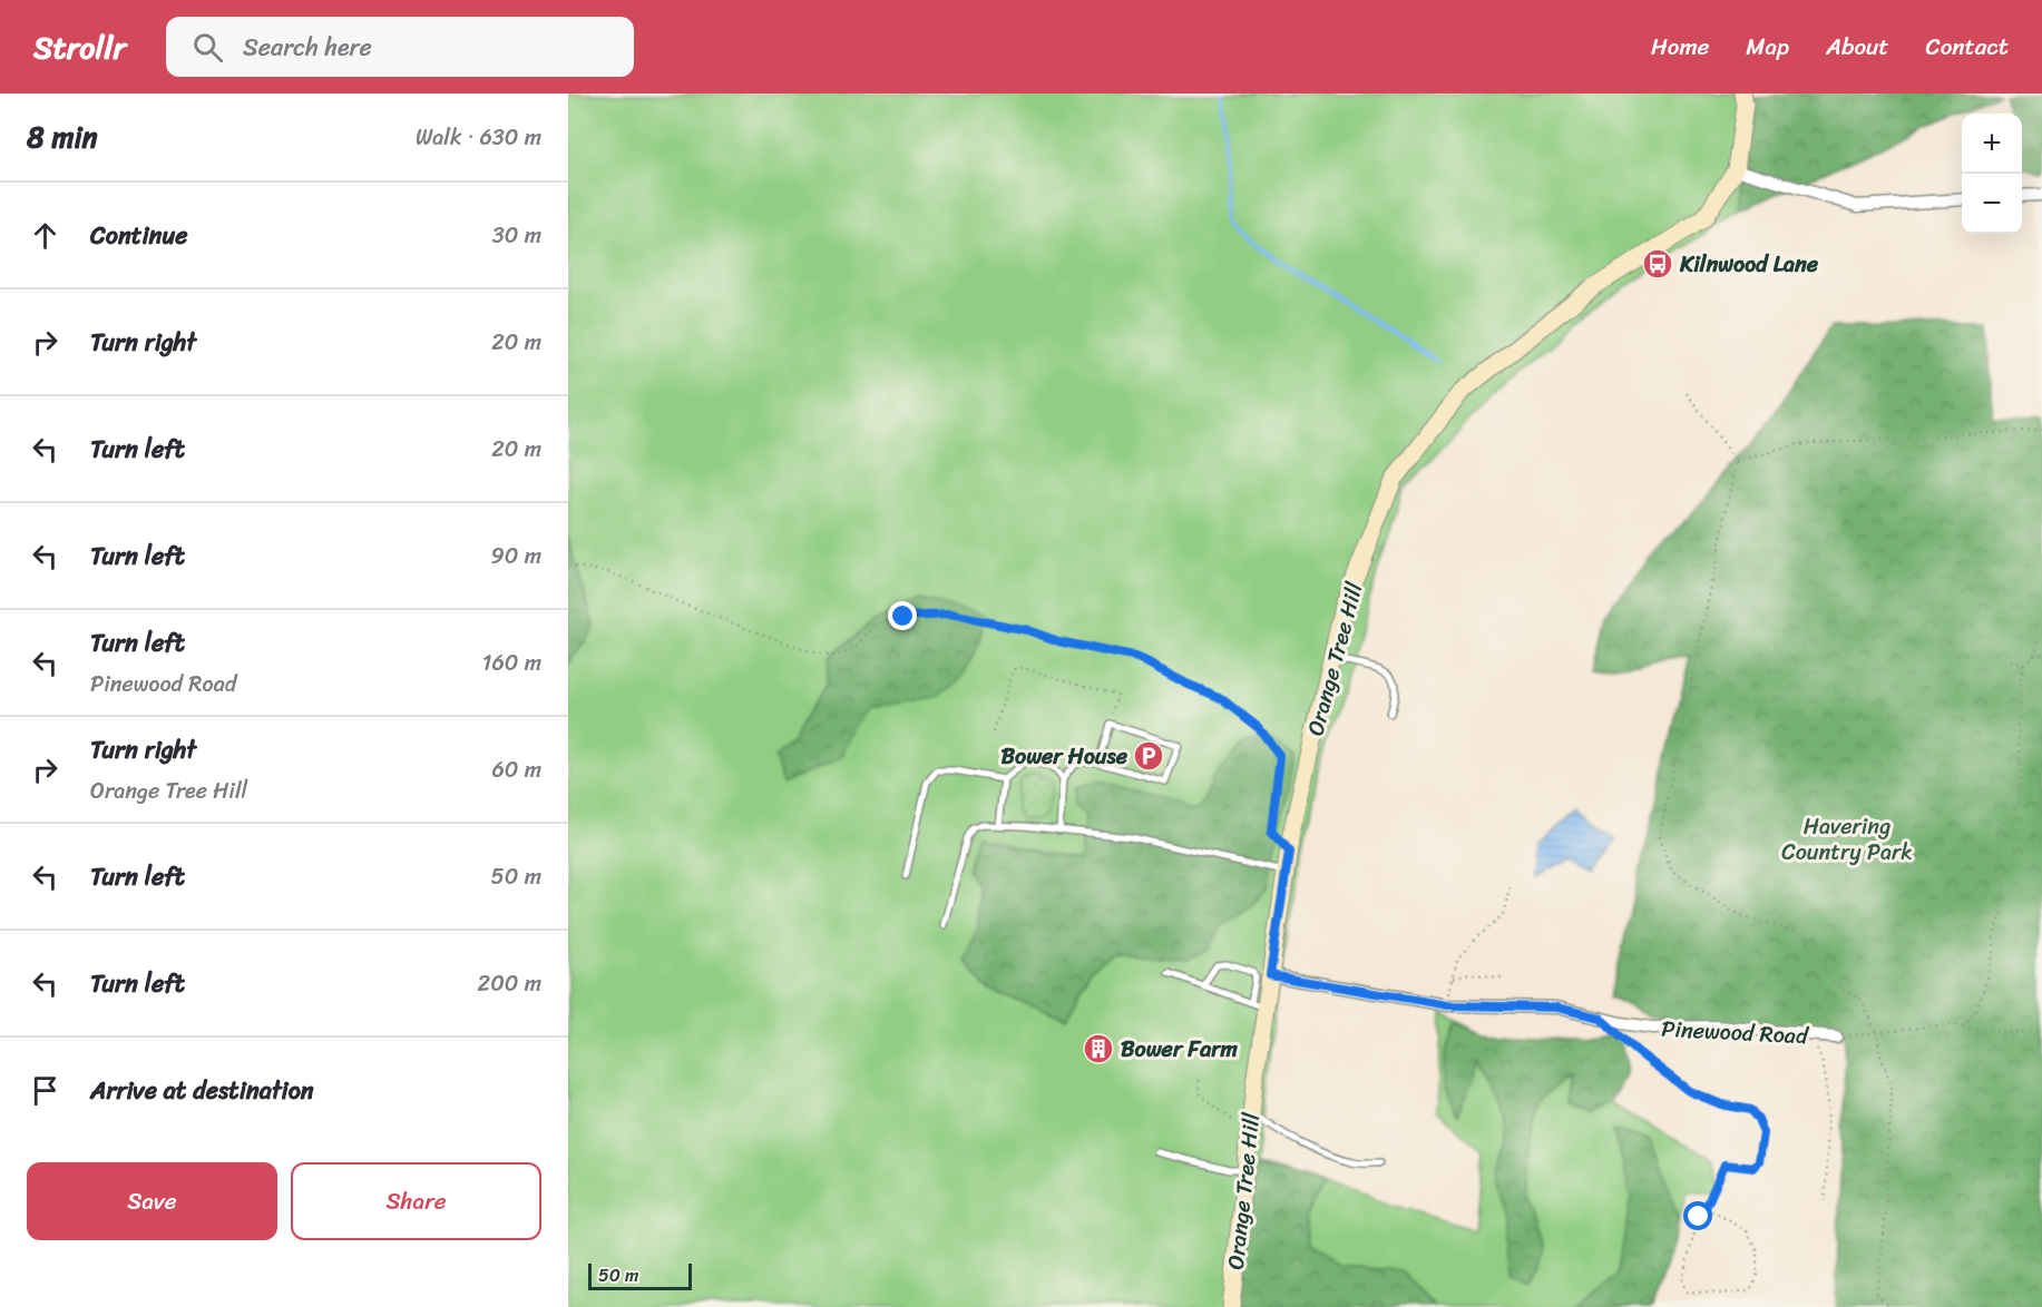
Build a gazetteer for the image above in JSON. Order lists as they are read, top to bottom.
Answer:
{
  "streets": {
    "main road": ["Orange Tree Hill"],
    "street": ["Pinewood Road"]
  },
  "crossings": [
    ["Orange Tree Hill", "Pinewood Road"]
  ],
  "parks": ["Havering Country Park"],
  "places": {
    "bus stop": ["Kilnwood Lane"],
    "parking": ["Bower House"],
    "building": ["Bower Farm"]
  },
  "scale_bar": "50 m",
  "page": {
    "header": "Strollr",
    "search": "Search here",
    "nav": [
      "Home",
      "Map",
      "About",
      "Contact"
    ],
    "heading": ["8 min", "Walk · 630 m"],
    "map_buttons": ["+", "−"],
    "list": [
      ["Continue", "30 m"],
      ["Turn right", "20 m"],
      ["Turn left", "20 m"],
      ["Turn left", "90 m"],
      ["Turn left", "Pinewood Road", "160 m"],
      ["Turn right", "Orange Tree Hill", "60 m"],
      ["Turn left", "50 m"],
      ["Turn left", "200 m"],
      "Arrive at destination"
    ],
    "buttons": ["Save", "Share"],
    "scale": "50 m"
  }
}
